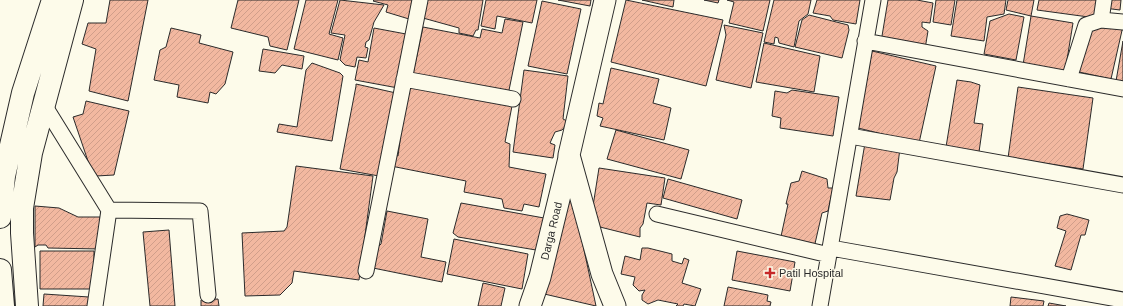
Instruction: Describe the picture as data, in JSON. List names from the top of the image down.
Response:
{
  "streets": {
    "street": ["Darga Road"]
  },
  "places": {
    "health": ["Patil Hospital"]
  }
}
